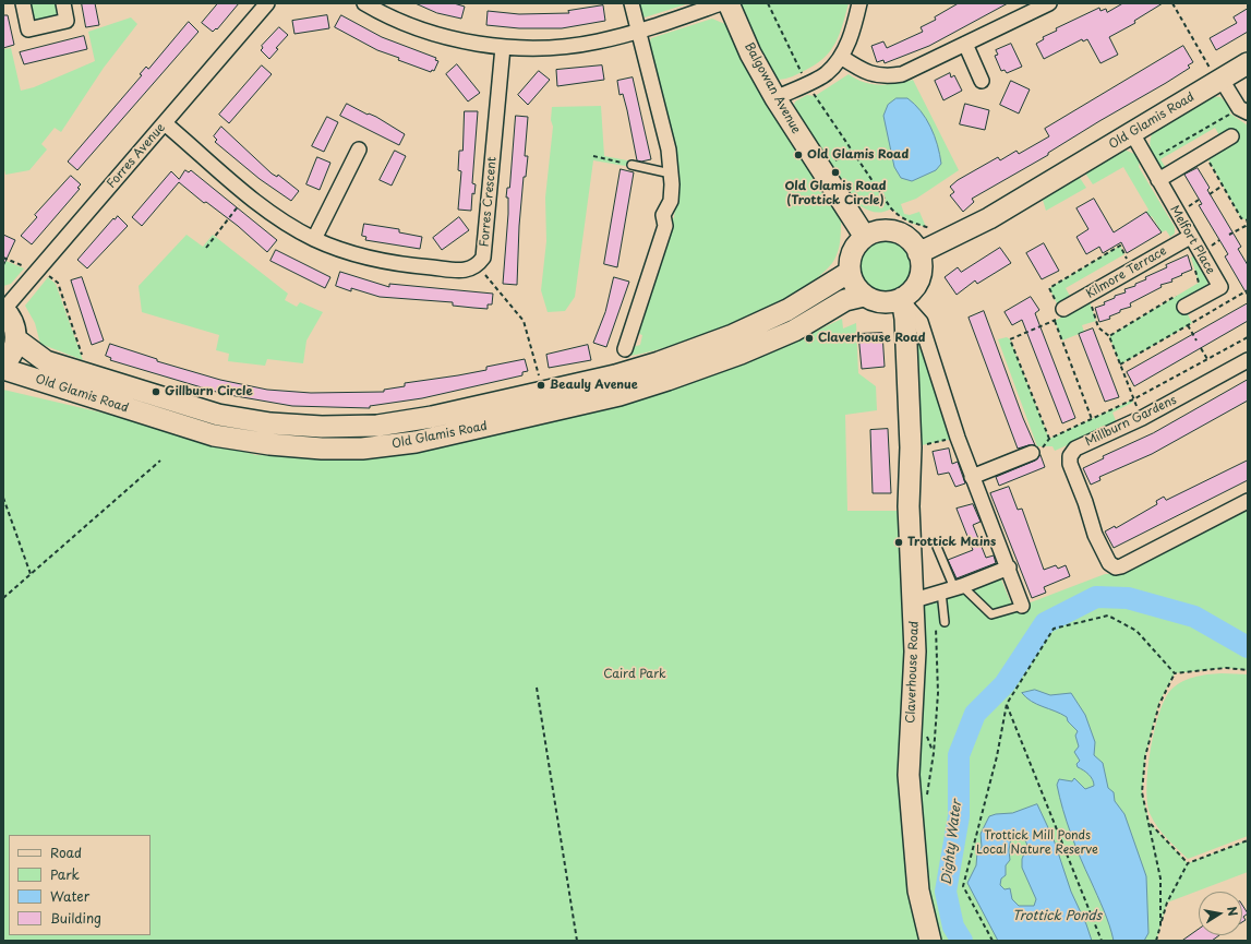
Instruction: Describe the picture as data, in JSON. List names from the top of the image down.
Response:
{
  "streets": {
    "street": [
      "Balgowan Avenue",
      "Old Glamis Road",
      "Forres Avenue",
      "Forres Crescent",
      "Melfort Place",
      "Kilmore Terrace",
      "Millburn Gardens",
      "Claverhouse Road"
    ]
  },
  "crossings": [
    ["Balgowan Avenue", "Old Glamis Road"],
    ["Balgowan Avenue", "Claverhouse Road"],
    ["Old Glamis Road", "Melfort Place"],
    ["Old Glamis Road", "Claverhouse Road"],
    ["Melfort Place", "Kilmore Terrace"]
  ],
  "water": ["Dighty Water", "Trottick Ponds"],
  "parks": ["Caird Park", "Trottick Mill Ponds Local Nature Reserve"],
  "places": [
    "Old Glamis Road",
    "Old Glamis Road (Trottick Circle)",
    "Claverhouse Road",
    "Beauly Avenue",
    "Gillburn Circle",
    "Trottick Mains"
  ],
  "legend": [
    "Road",
    "Park",
    "Water",
    "Building"
  ],
  "north": "right"
}
